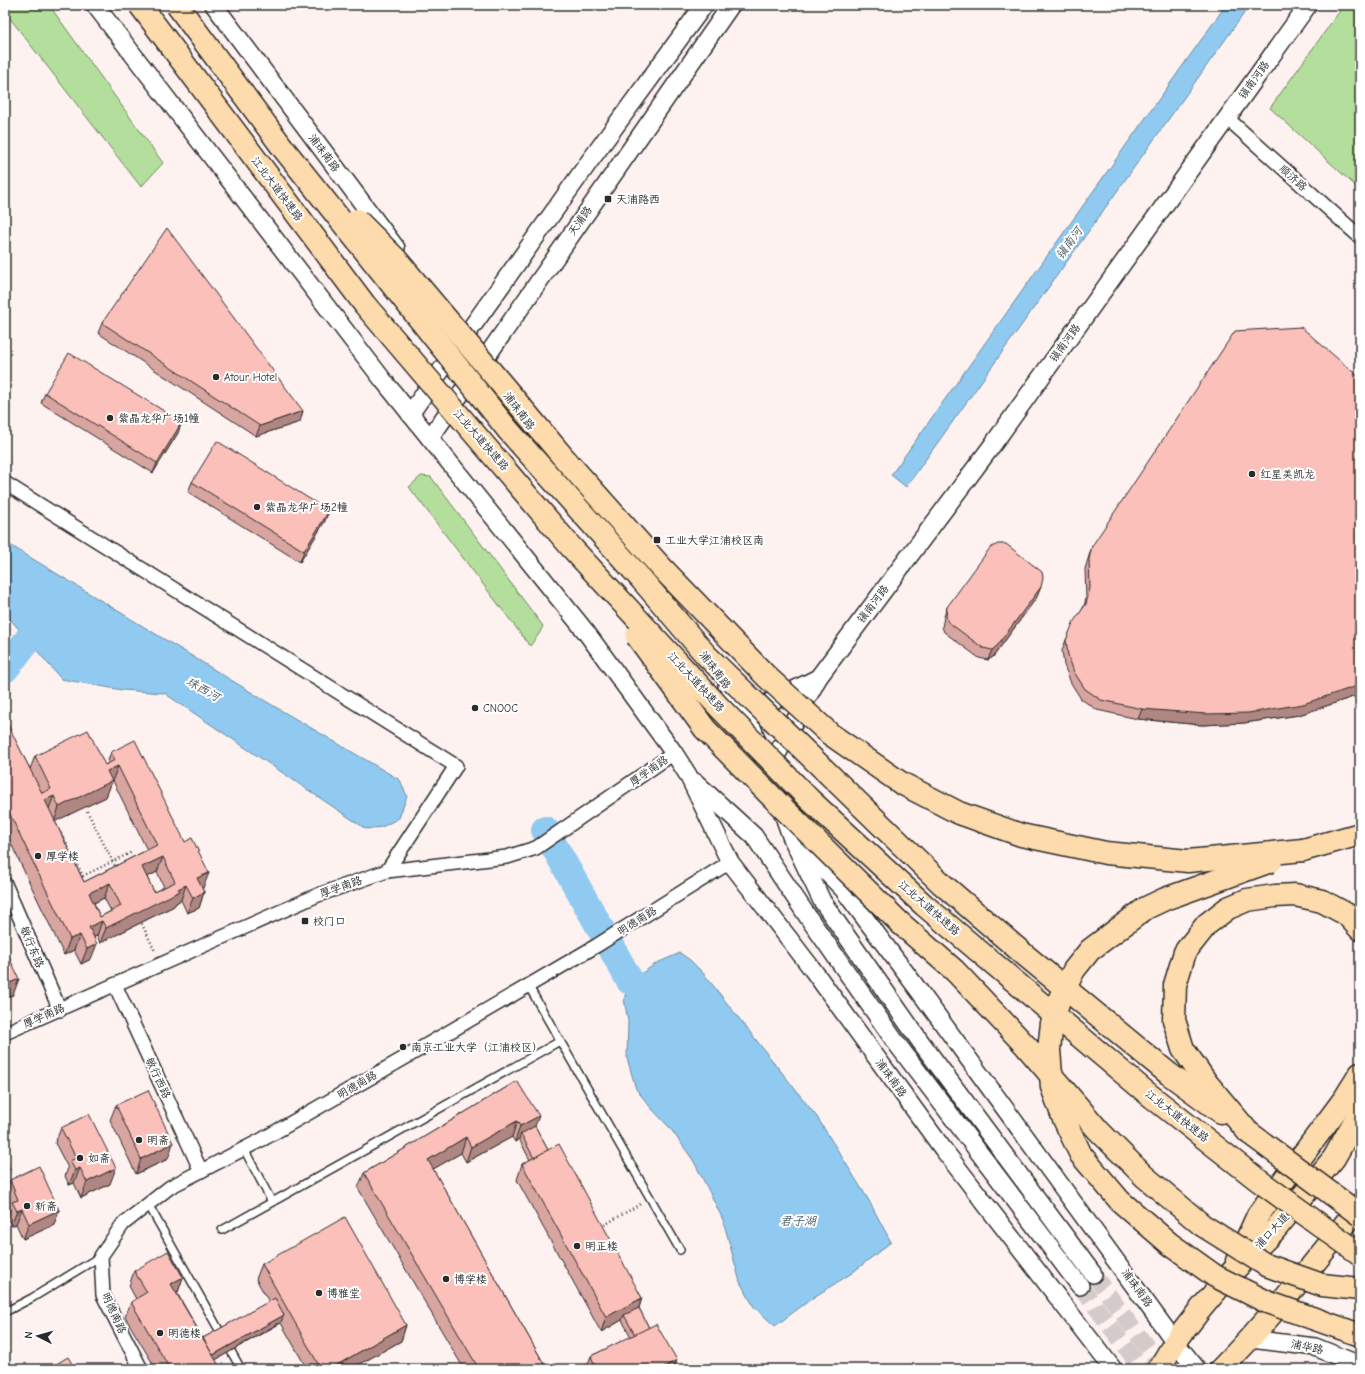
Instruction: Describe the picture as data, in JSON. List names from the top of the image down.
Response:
{
  "streets": {
    "highway": ["江北大道快速路", "浦口大道"],
    "street": [
      "镇南河路",
      "浦珠南路",
      "顺济路",
      "天浦路",
      "厚学南路",
      "明德南路",
      "敏行东路",
      "敏行西路",
      "浦华路"
    ]
  },
  "crossings": [
    ["镇南河路", "浦珠南路"],
    ["镇南河路", "顺济路"],
    ["浦珠南路", "天浦路"],
    ["浦珠南路", "厚学南路"],
    ["浦珠南路", "明德南路"],
    ["浦珠南路", "浦口大道"],
    ["厚学南路", "敏行东路"],
    ["厚学南路", "敏行西路"],
    ["明德南路", "敏行西路"]
  ],
  "water": ["镇南河", "珠西河", "君子湖"],
  "places": {
    "transit": ["天浦路西", "工业大学江浦校区南", "校门口"],
    "other": [
      "Atour Hotel",
      "紫晶龙华广场1幢",
      "红星美凯龙",
      "紫晶龙华广场2幢",
      "CNOOC",
      "厚学楼",
      "南京工业大学（江浦校区）",
      "明斋",
      "如斋",
      "新斋",
      "明正楼",
      "博学楼",
      "博雅堂",
      "明德楼"
    ]
  },
  "north": "left"
}
